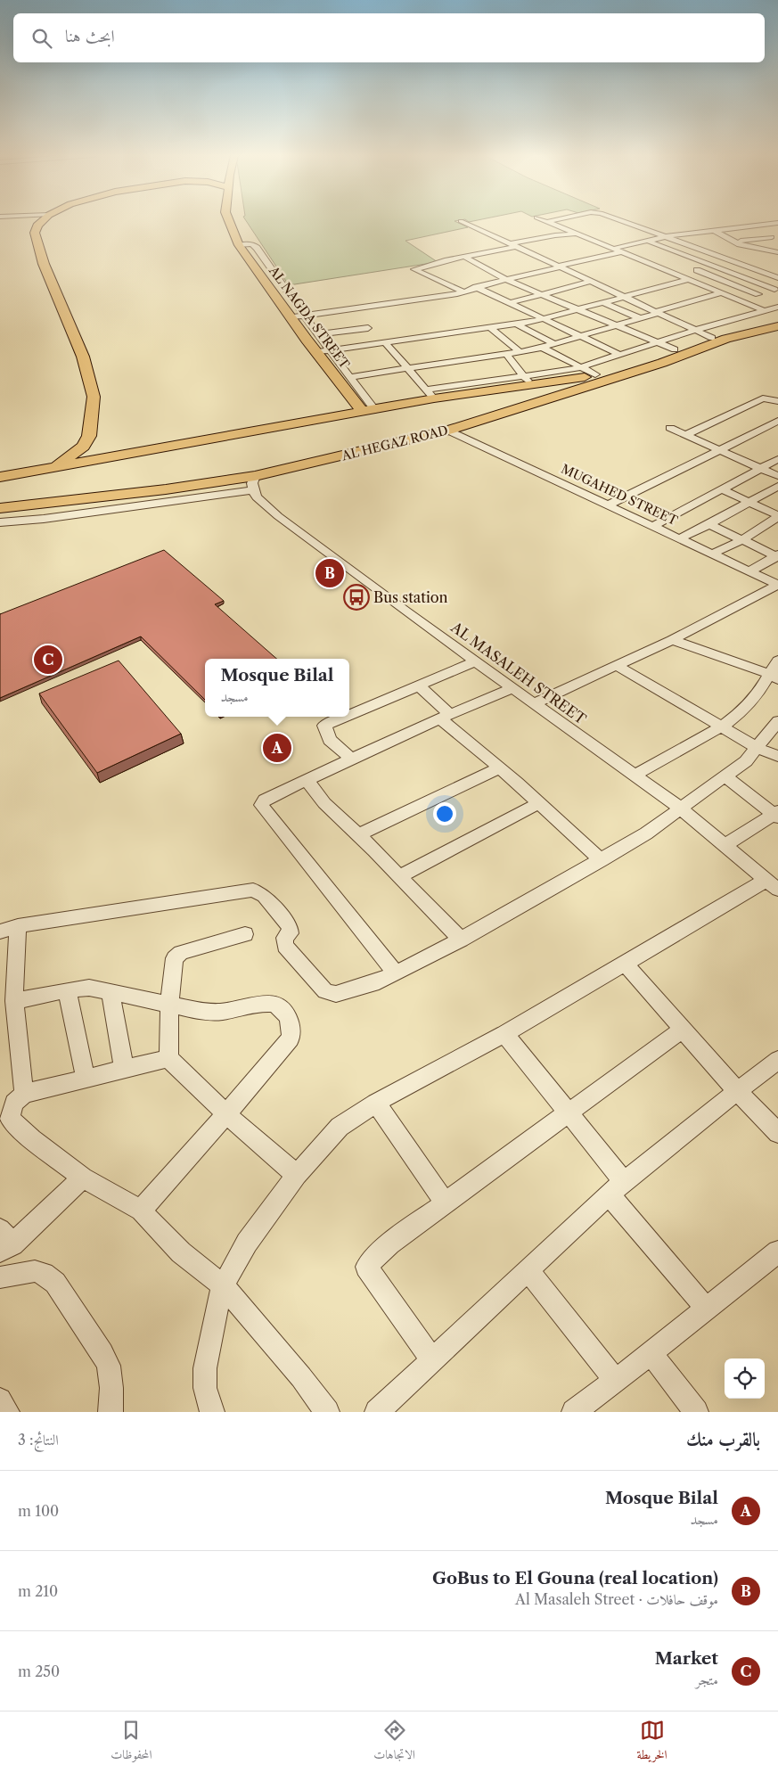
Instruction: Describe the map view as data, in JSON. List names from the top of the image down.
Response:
{
  "streets": {
    "main road": ["AL NAGDA STREET", "AL HEGAZ ROAD"],
    "street": ["MUGAHED STREET", "AL MASALEH STREET"]
  },
  "crossings": [
    ["AL HEGAZ ROAD", "MUGAHED STREET"]
  ],
  "places": {
    "bus stop": ["Bus station"]
  },
  "page": {
    "search": "ابحث هنا",
    "pins": ["B", "C", "A"],
    "popup": ["Mosque Bilal", "مسجد"],
    "heading": ["بالقرب منك", "النتائج: 3"],
    "list": [
      {
        "mark": "A",
        "name": "Mosque Bilal",
        "note": "مسجد",
        "value": "100 m"
      },
      {
        "mark": "B",
        "name": "GoBus to El Gouna (real location)",
        "note": "موقف حافلات · Al Masaleh Street",
        "value": "210 m"
      },
      {
        "mark": "C",
        "name": "Market",
        "note": "متجر",
        "value": "250 m"
      }
    ],
    "nav": ["الخريطة", "الاتجاهات", "المحفوظات"]
  }
}
